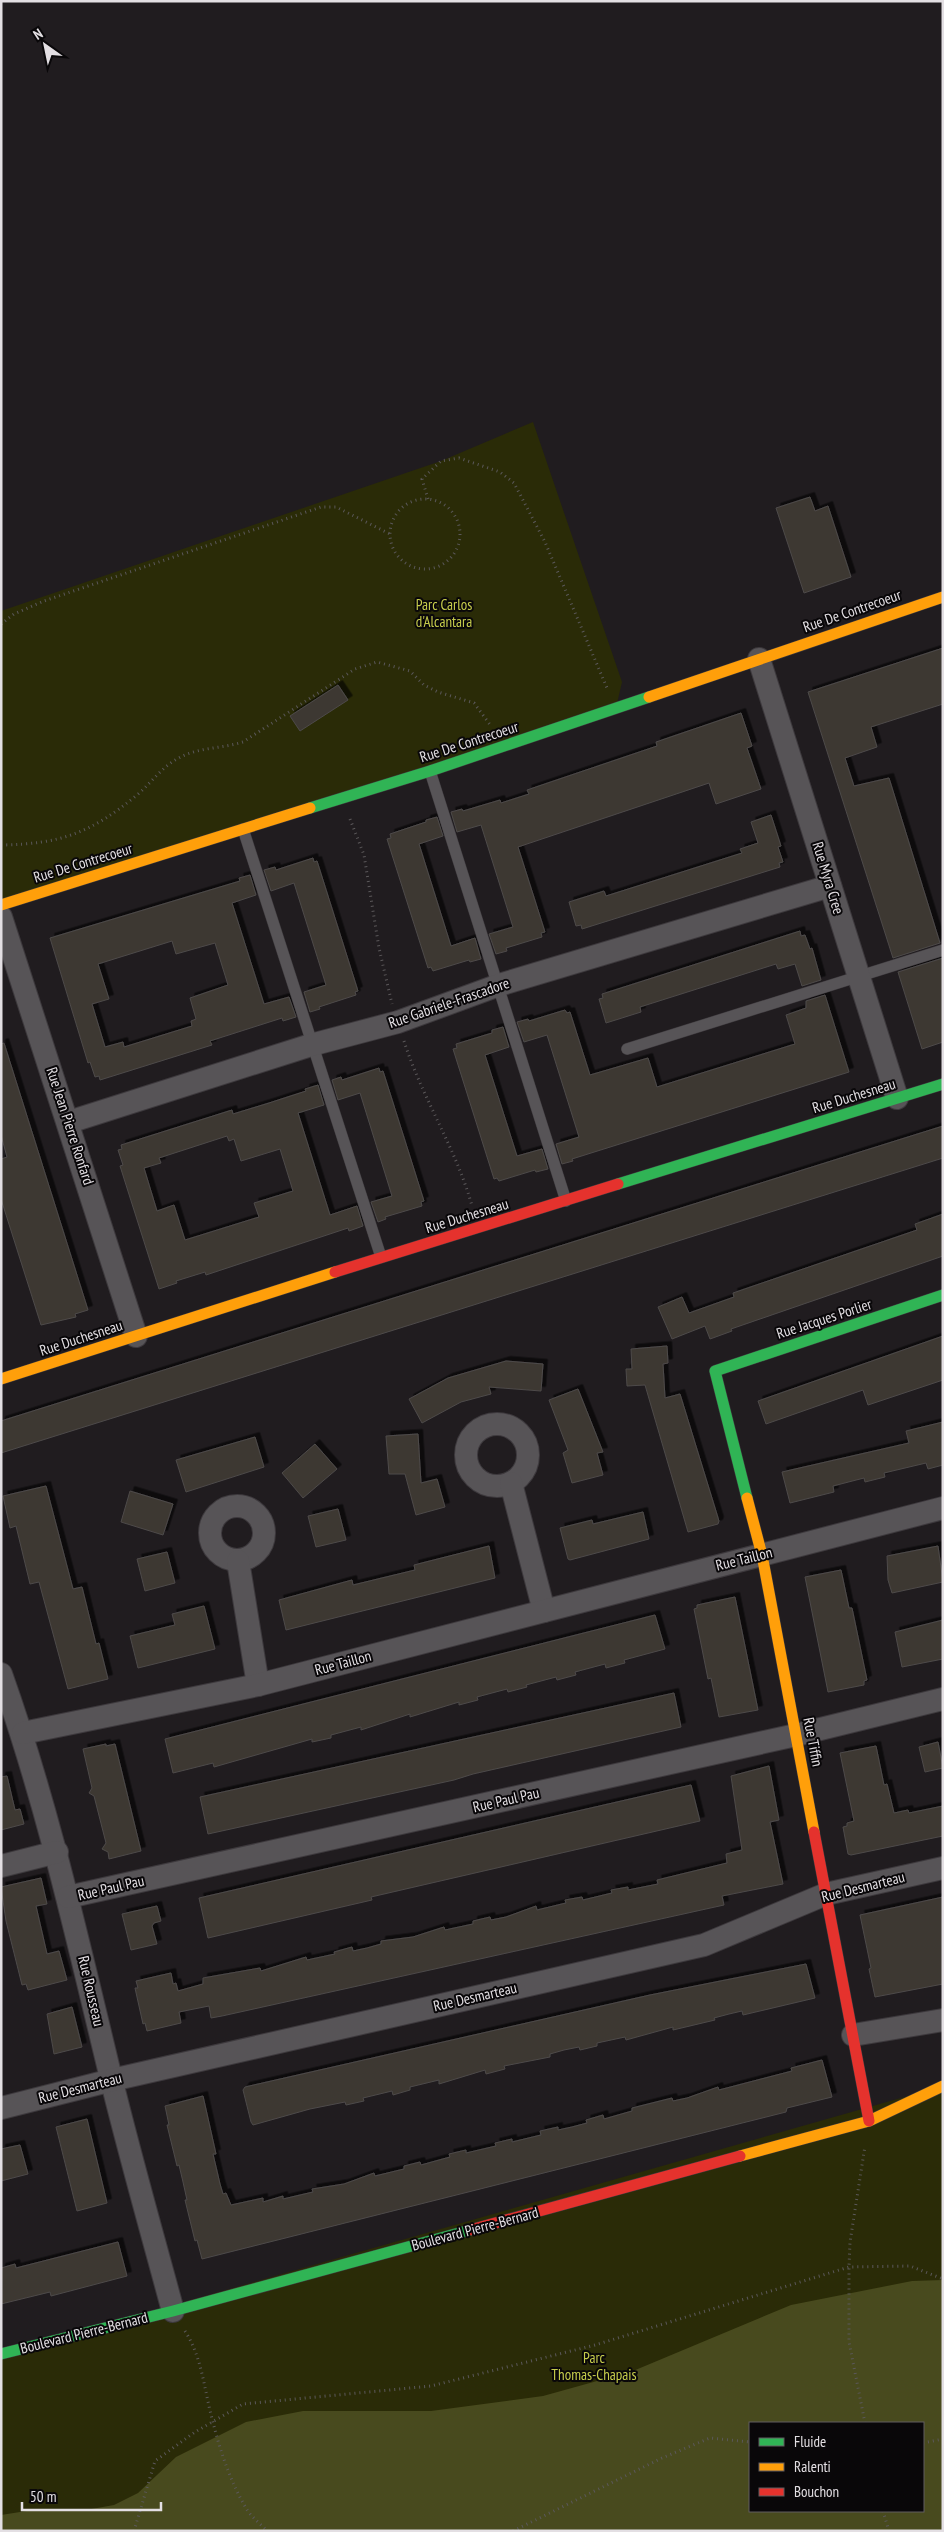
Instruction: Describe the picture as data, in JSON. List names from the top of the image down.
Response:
{
  "streets": {
    "street": [
      "Rue De Contrecoeur",
      "Rue Myra Cree",
      "Rue Gabriele-Frascadore",
      "Rue Duchesneau",
      "Rue Jean Pierre Ronfard",
      "Rue Jacques Porlier",
      "Rue Taillon",
      "Rue Tiffin",
      "Rue Paul Pau",
      "Rue Desmarteau",
      "Rue Rousseau",
      "Boulevard Pierre-Bernard"
    ]
  },
  "crossings": [
    ["Rue De Contrecoeur", "Rue Myra Cree"],
    ["Rue Myra Cree", "Rue Gabriele-Frascadore"],
    ["Rue Myra Cree", "Rue Duchesneau"],
    ["Rue Gabriele-Frascadore", "Rue Jean Pierre Ronfard"],
    ["Rue Duchesneau", "Rue Jean Pierre Ronfard"],
    ["Rue Jacques Porlier", "Rue Tiffin"],
    ["Rue Taillon", "Rue Tiffin"],
    ["Rue Taillon", "Rue Rousseau"],
    ["Rue Tiffin", "Rue Paul Pau"],
    ["Rue Tiffin", "Rue Desmarteau"],
    ["Rue Tiffin", "Boulevard Pierre-Bernard"],
    ["Rue Paul Pau", "Rue Rousseau"],
    ["Rue Desmarteau", "Rue Rousseau"],
    ["Rue Rousseau", "Boulevard Pierre-Bernard"]
  ],
  "parks": ["Parc Carlos d'Alcantara", "Parc Thomas-Chapais"],
  "legend": ["Fluide", "Ralenti", "Bouchon"],
  "scale_bar": "50 m",
  "north": "top left"
}
